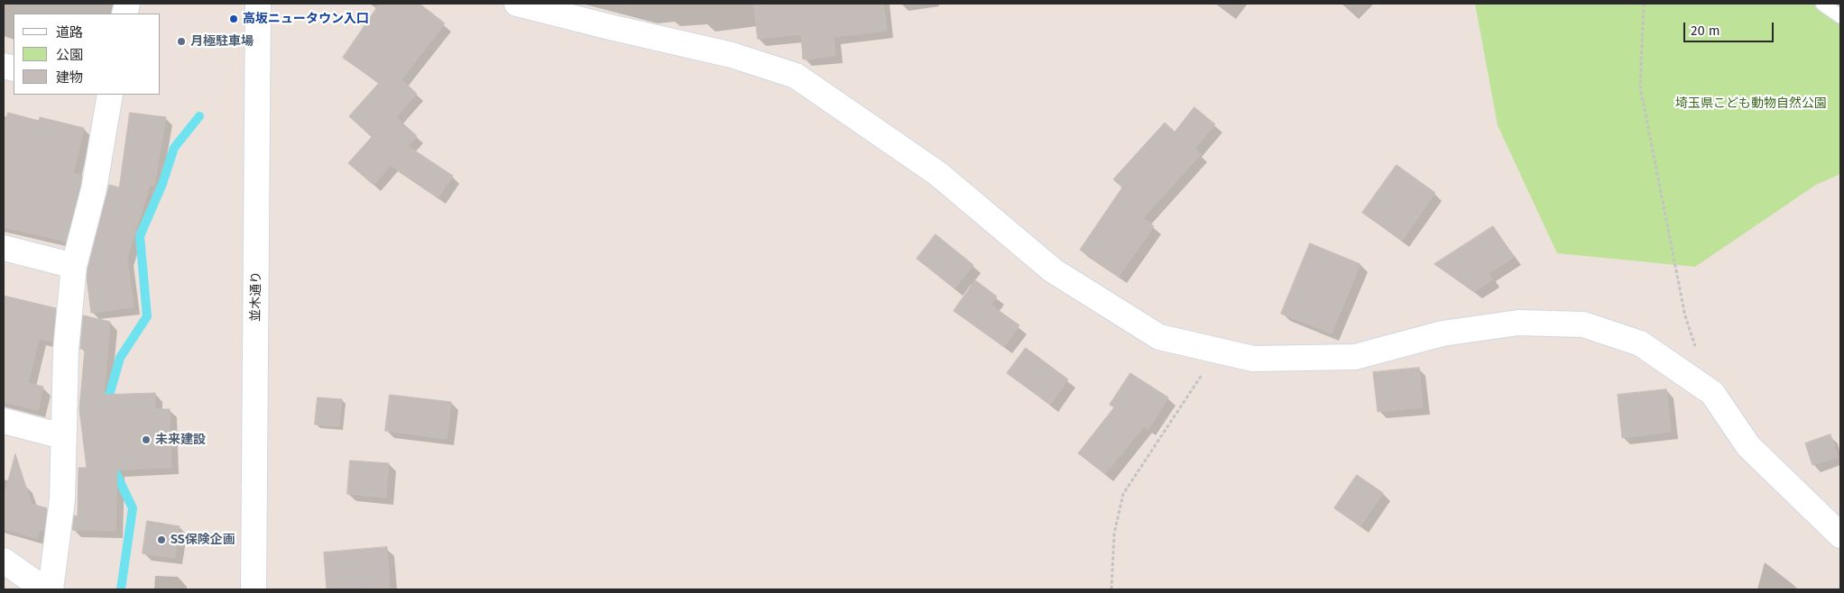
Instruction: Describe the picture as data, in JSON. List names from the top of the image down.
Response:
{
  "streets": {
    "street": ["並木通り"]
  },
  "parks": ["埼玉県こども動物自然公園"],
  "places": [
    "高坂ニュータウン入口",
    "月極駐車場",
    "未来建設",
    "SS保険企画"
  ],
  "legend": ["道路", "公園", "建物"],
  "scale_bar": "20 m"
}
